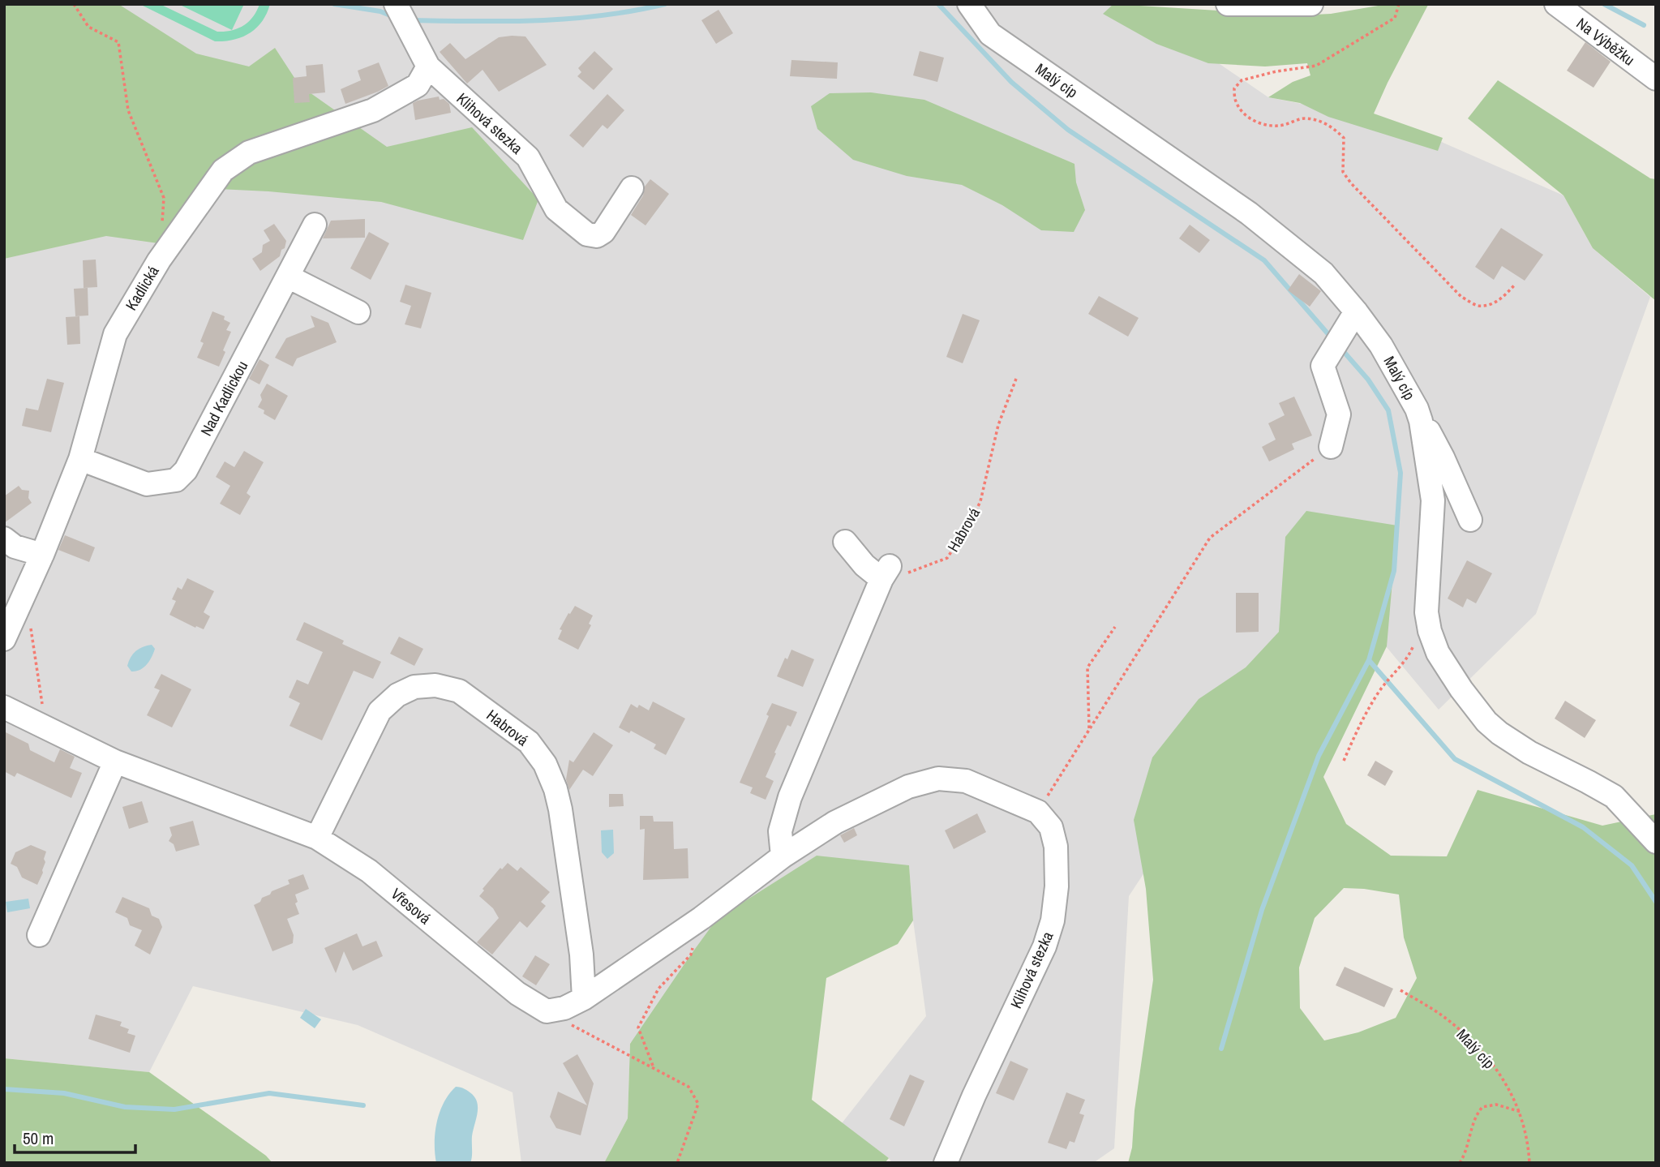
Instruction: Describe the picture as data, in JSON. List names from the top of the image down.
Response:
{
  "streets": {
    "street": [
      "Na Výběžku",
      "Malý cíp",
      "Klihová stezka",
      "Kadlická",
      "Nad Kadlickou",
      "Habrová",
      "Vřesová"
    ]
  },
  "crossings": [
    ["Klihová stezka", "Kadlická"],
    ["Kadlická", "Nad Kadlickou"],
    ["Habrová", "Vřesová"]
  ],
  "scale_bar": "50 m"
}
